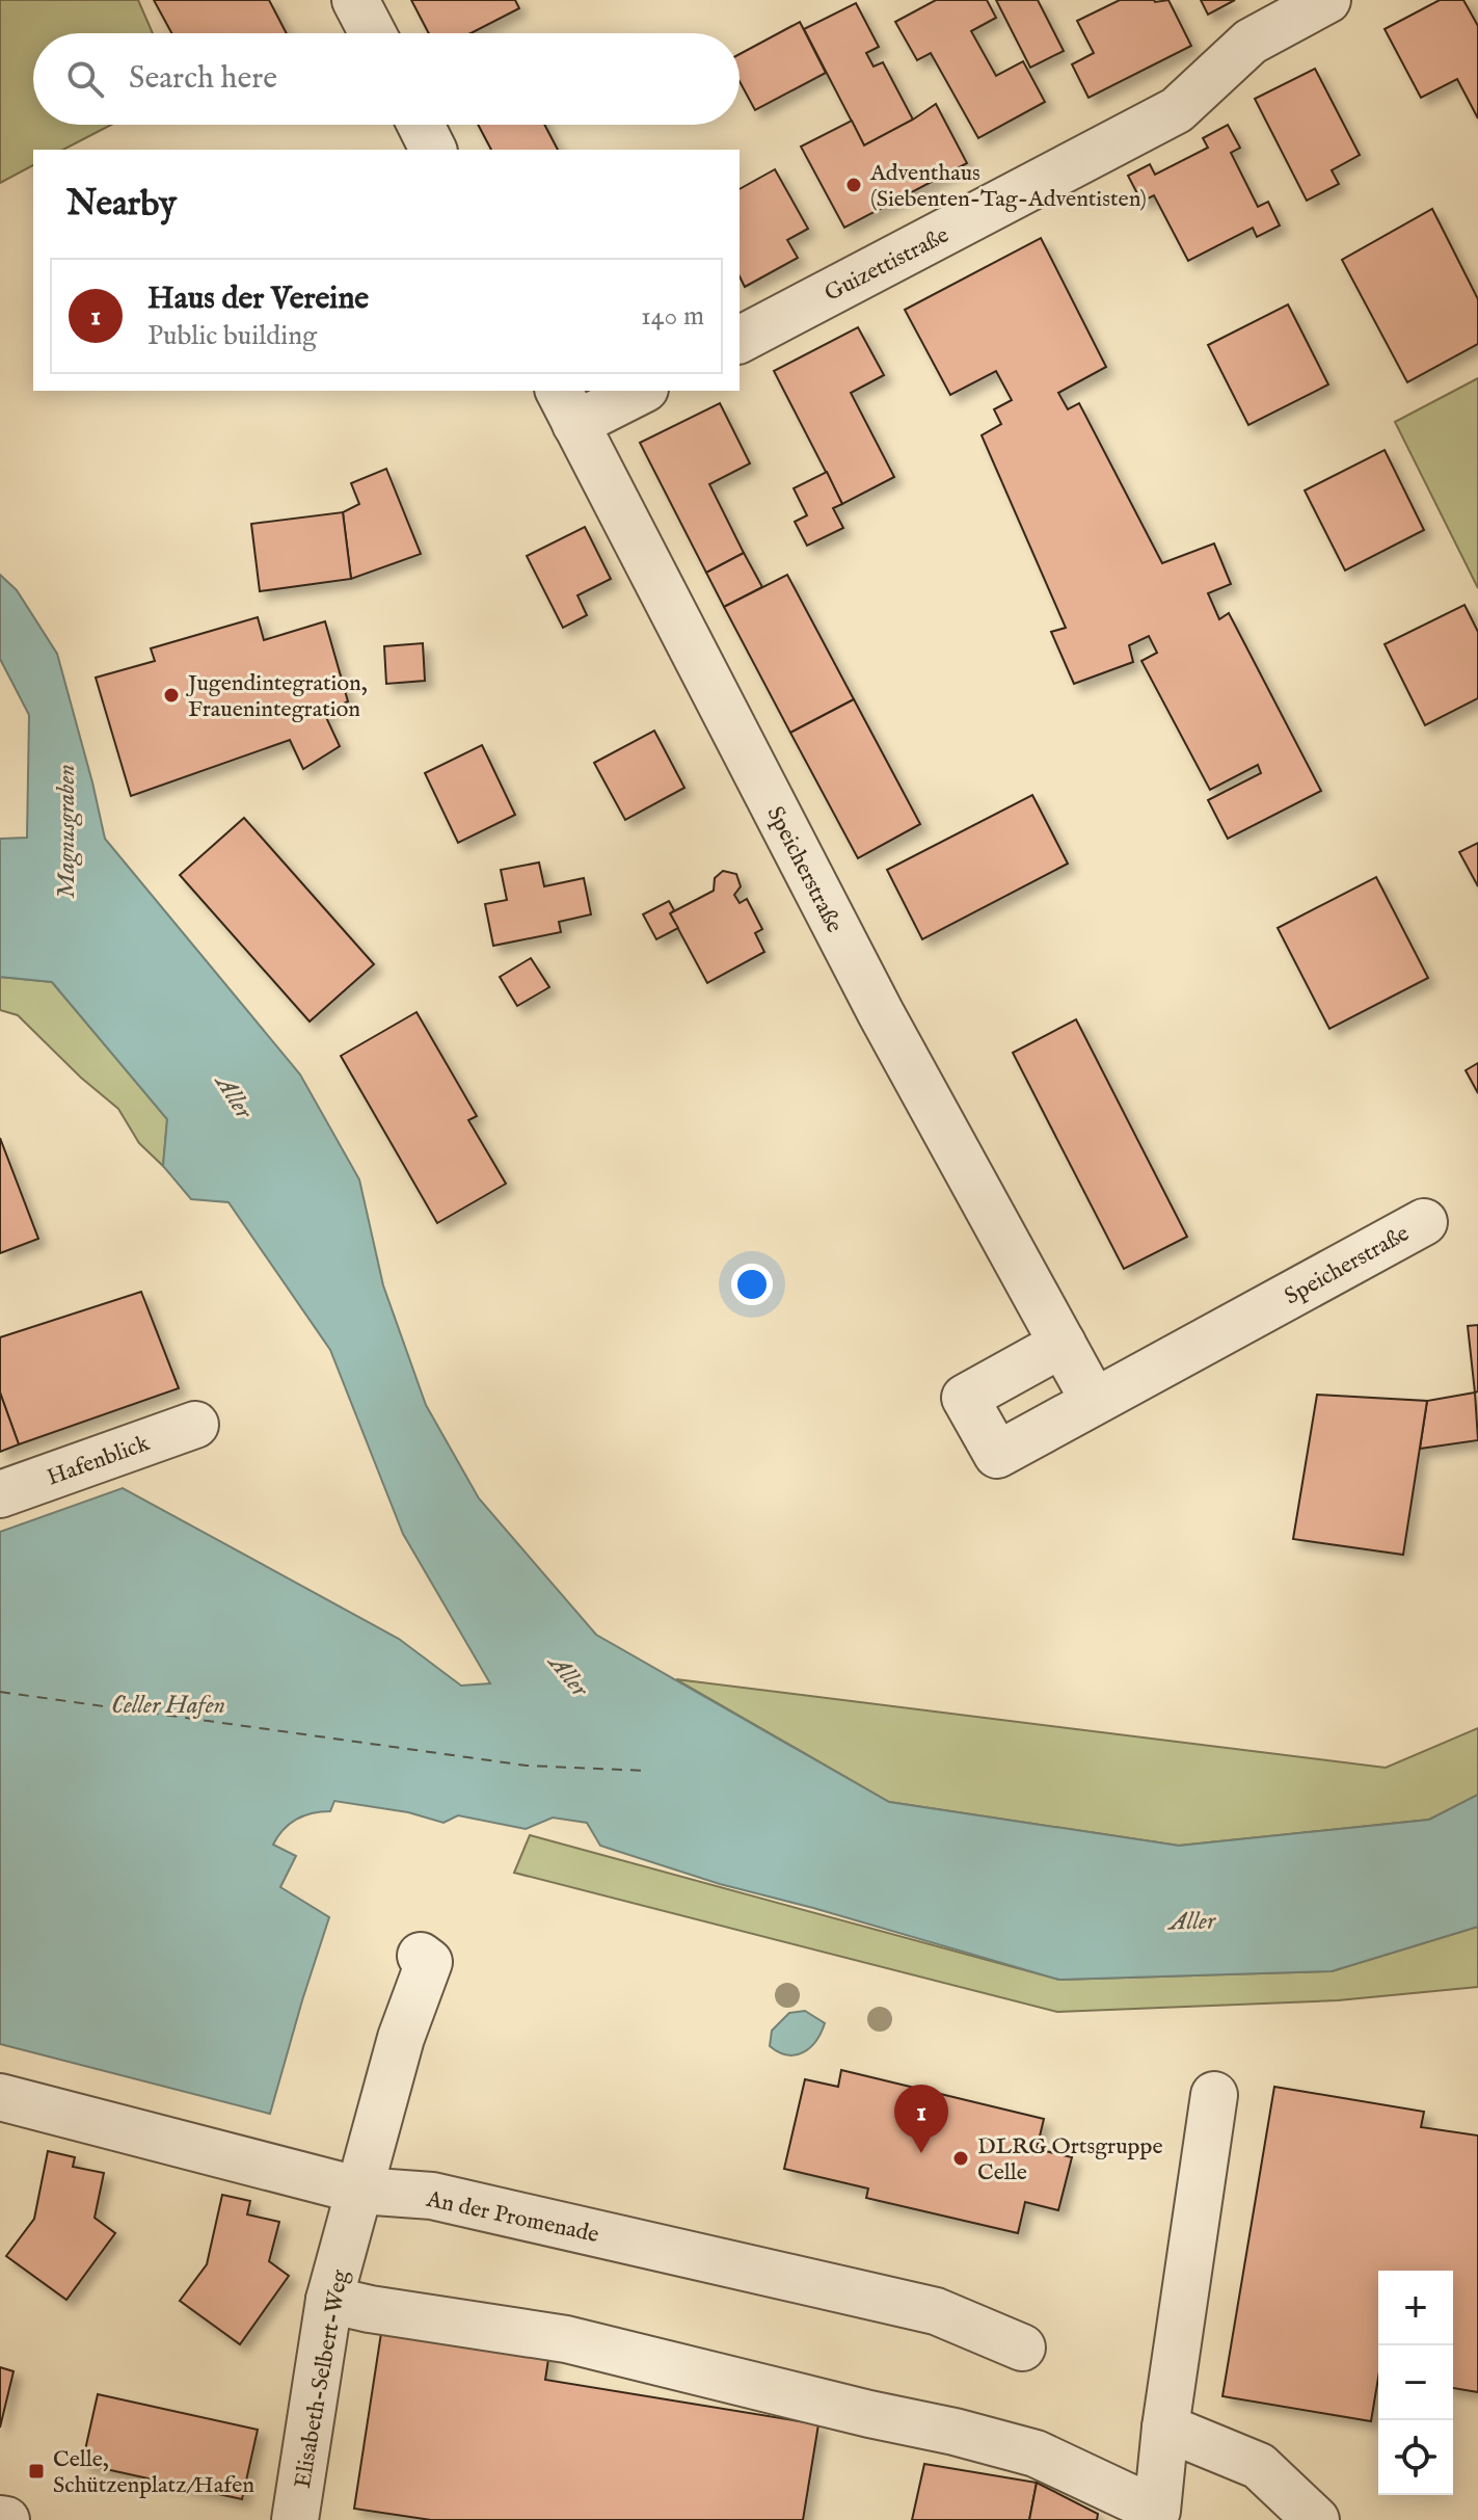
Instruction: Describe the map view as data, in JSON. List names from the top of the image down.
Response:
{
  "streets": {
    "street": [
      "Guizettistraße",
      "Speicherstraße",
      "Hafenblick",
      "An der Promenade",
      "Elisabeth-Selbert-Weg"
    ]
  },
  "crossings": [
    ["An der Promenade", "Elisabeth-Selbert-Weg"]
  ],
  "water": ["Magnusgraben", "Aller", "Celler Hafen"],
  "places": {
    "other": ["Adventhaus (Siebenten-Tag-Adventisten)", "Jugendintegration, Frauenintegration", "DLRG Ortsgruppe Celle"],
    "transit": ["Celle, Schützenplatz/Hafen"]
  },
  "page": {
    "search": "Search here",
    "heading": "Nearby",
    "list": [
      {
        "mark": "1",
        "name": "Haus der Vereine",
        "note": "Public building",
        "value": "140 m"
      }
    ],
    "pins": "1",
    "map_buttons": ["+", "−"]
  }
}
